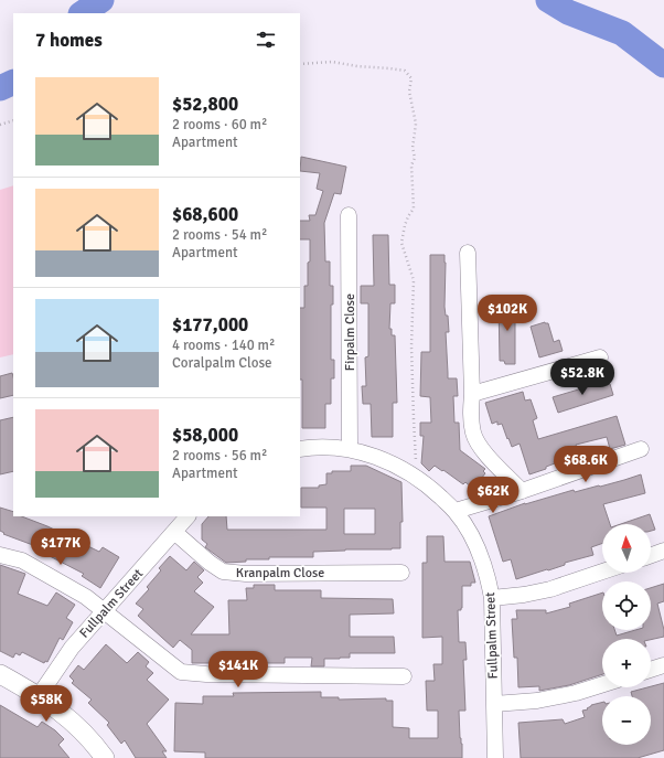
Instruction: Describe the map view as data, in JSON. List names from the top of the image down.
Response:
{
  "streets": {
    "street": ["Firpalm Close", "Kranpalm Close", "Fullpalm Street"]
  },
  "crossings": [
    ["Firpalm Close", "Fullpalm Street"],
    ["Kranpalm Close", "Fullpalm Street"]
  ],
  "north": "top",
  "page": {
    "heading": "7 homes",
    "list": [
      {
        "name": "$52,800",
        "note": "2 rooms · 60 m² · Apartment"
      },
      {
        "name": "$68,600",
        "note": "2 rooms · 54 m² · Apartment"
      },
      {
        "name": "$177,000",
        "note": "4 rooms · 140 m² · Coralpalm Close"
      },
      {
        "name": "$58,000",
        "note": "2 rooms · 56 m² · Apartment"
      }
    ],
    "price": [
      "$102K",
      "$52.8K",
      "$68.6K",
      "$62K",
      "$177K",
      "$141K",
      "$58K"
    ],
    "map_buttons": ["+", "−"]
  }
}
